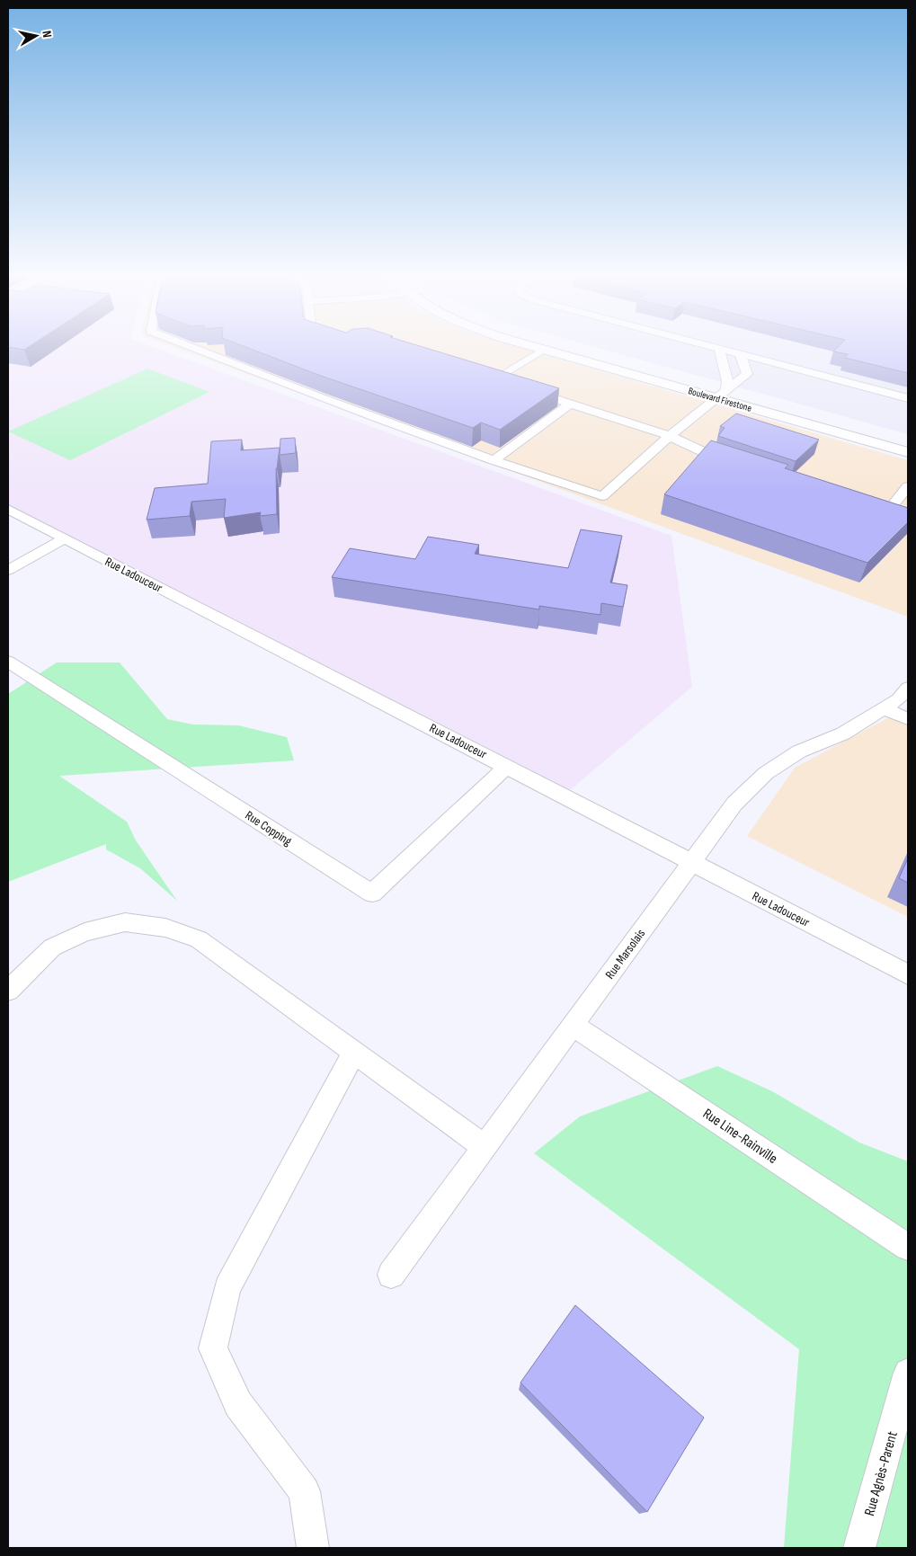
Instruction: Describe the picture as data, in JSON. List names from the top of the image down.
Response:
{
  "streets": {
    "main road": ["Boulevard Firestone"],
    "street": [
      "Rue Ladouceur",
      "Rue Copping",
      "Rue Marsolais",
      "Rue Line-Rainville",
      "Rue Agnès-Parent"
    ]
  },
  "crossings": [
    ["Rue Ladouceur", "Rue Copping"],
    ["Rue Ladouceur", "Rue Marsolais"],
    ["Rue Marsolais", "Rue Line-Rainville"]
  ],
  "north": "right"
}
